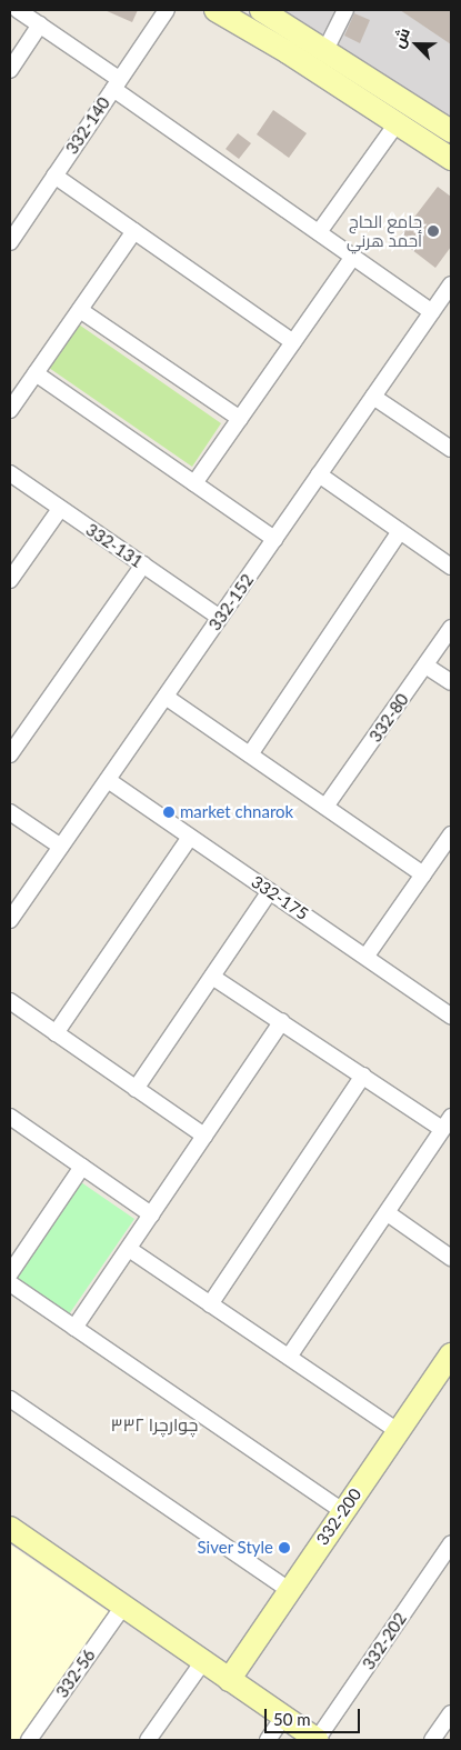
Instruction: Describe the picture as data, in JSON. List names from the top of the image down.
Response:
{
  "streets": {
    "street": [
      "332-140",
      "332-131",
      "332-152",
      "332-80",
      "332-175",
      "332-200",
      "332-202",
      "332-56"
    ]
  },
  "crossings": [
    ["332-131", "332-152"],
    ["332-152", "332-175"]
  ],
  "districts": ["چوارچرا ٣٣٢"],
  "places": ["جامع الحاج أحمد هرني", "market chnarok", "Siver Style"],
  "scale_bar": "50 m",
  "north": "top left"
}
